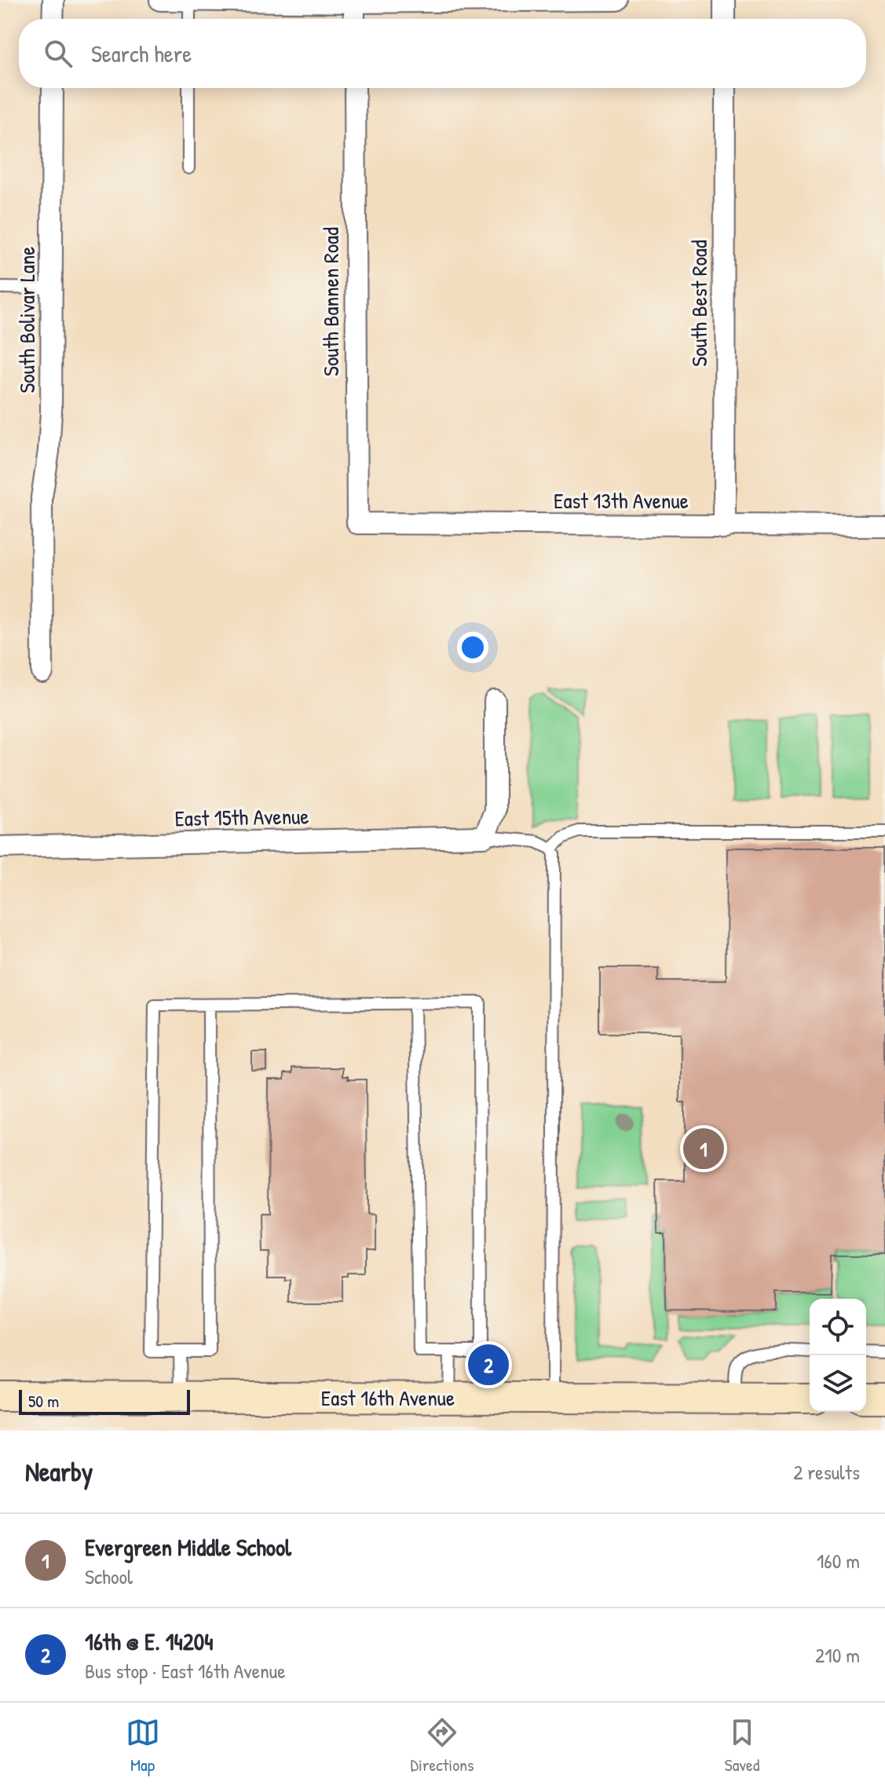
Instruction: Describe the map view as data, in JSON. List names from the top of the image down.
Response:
{
  "streets": {
    "street": [
      "South Bannen Road",
      "South Best Road",
      "South Bolivar Lane",
      "East 13th Avenue",
      "East 15th Avenue",
      "East 16th Avenue"
    ]
  },
  "crossings": [
    ["South Bannen Road", "East 13th Avenue"],
    ["South Best Road", "East 13th Avenue"]
  ],
  "scale_bar": "50 m",
  "page": {
    "search": "Search here",
    "pins": ["1", "2"],
    "scale": "50 m",
    "heading": ["Nearby", "2 results"],
    "list": [
      {
        "mark": "1",
        "name": "Evergreen Middle School",
        "note": "School",
        "value": "160 m"
      },
      {
        "mark": "2",
        "name": "16th @ E. 14204",
        "note": "Bus stop · East 16th Avenue",
        "value": "210 m"
      }
    ],
    "nav": ["Map", "Directions", "Saved"]
  }
}
